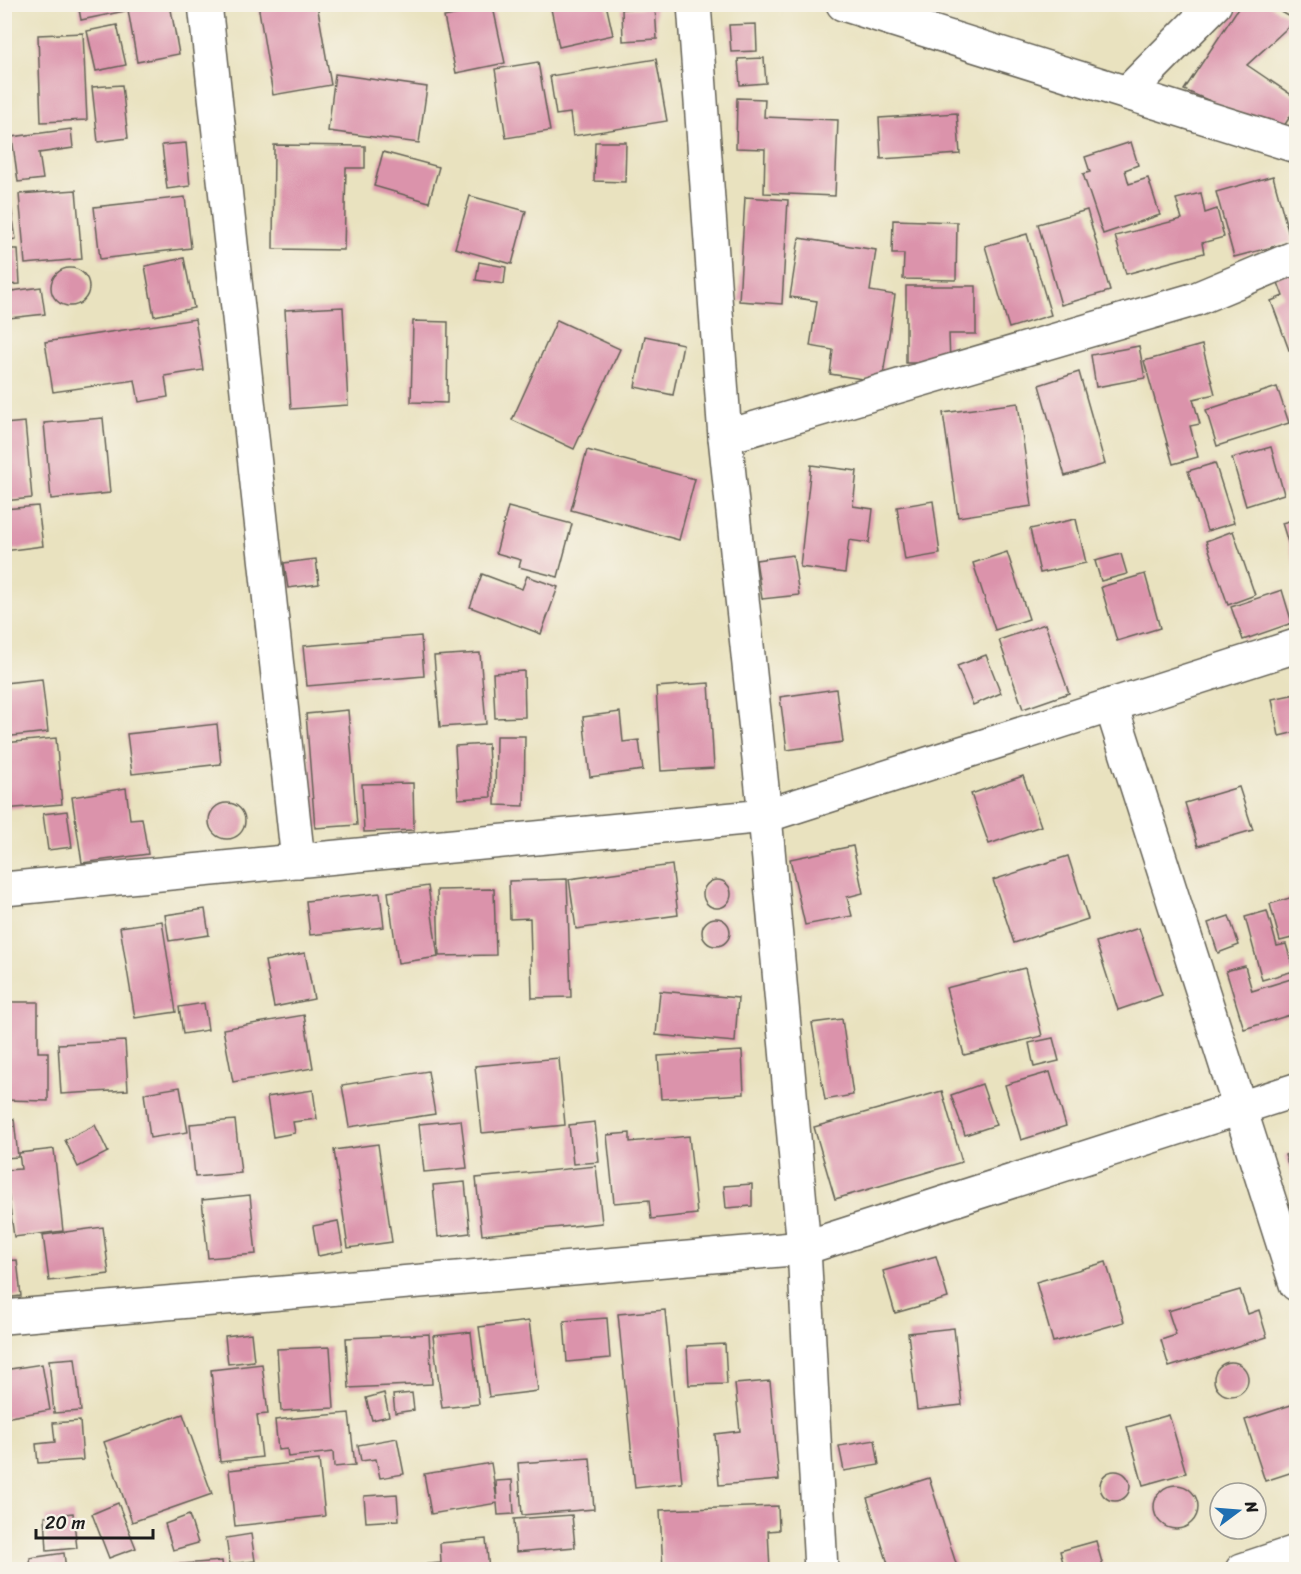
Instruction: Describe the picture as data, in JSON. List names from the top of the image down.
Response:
{
  "scale_bar": "20 m",
  "north": "right"
}
